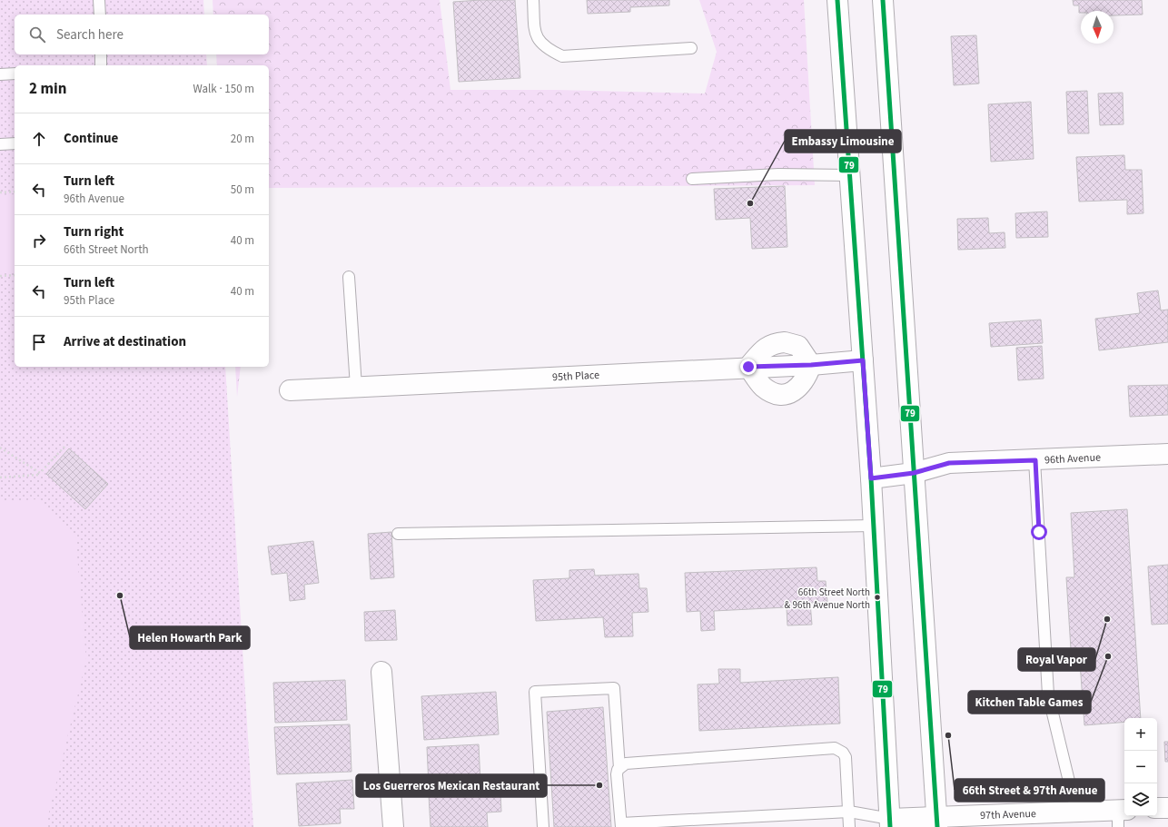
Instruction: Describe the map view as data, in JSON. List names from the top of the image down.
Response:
{
  "streets": {
    "main road": ["95th Place", "96th Avenue", "97th Avenue"]
  },
  "places": [
    "Embassy Limousine",
    "Helen Howarth Park",
    "66th Street North & 96th Avenue North",
    "Royal Vapor",
    "Kitchen Table Games",
    "66th Street & 97th Avenue",
    "Los Guerreros Mexican Restaurant"
  ],
  "lines": ["transit line 79"],
  "north": "bottom",
  "page": {
    "search": "Search here",
    "heading": ["2 min", "Walk · 150 m"],
    "list": [
      ["Continue", "20 m"],
      ["Turn left", "96th Avenue", "50 m"],
      ["Turn right", "66th Street North", "40 m"],
      ["Turn left", "95th Place", "40 m"],
      "Arrive at destination"
    ],
    "map_buttons": ["+", "−"]
  }
}
